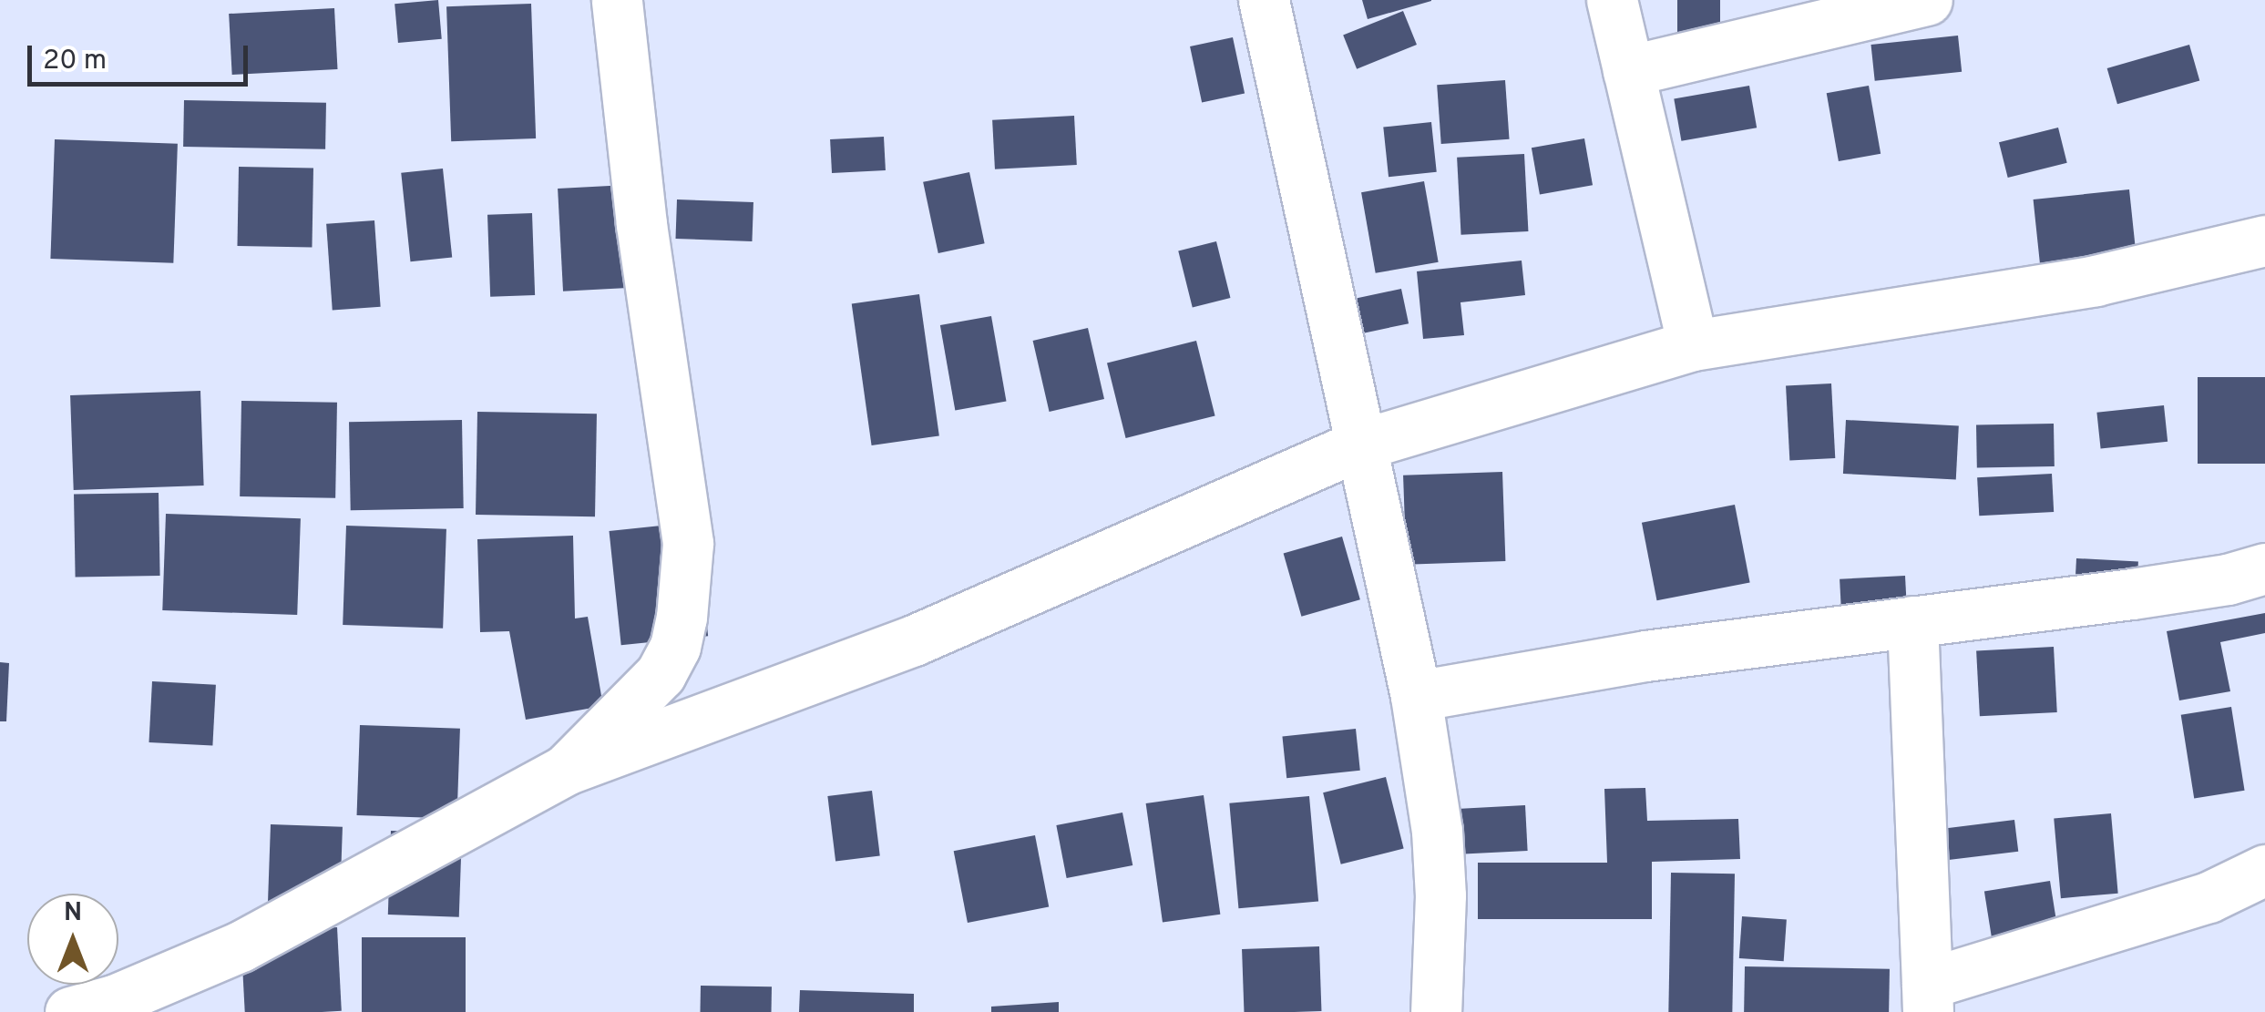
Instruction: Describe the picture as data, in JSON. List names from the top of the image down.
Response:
{
  "scale_bar": "20 m",
  "north": "top"
}
